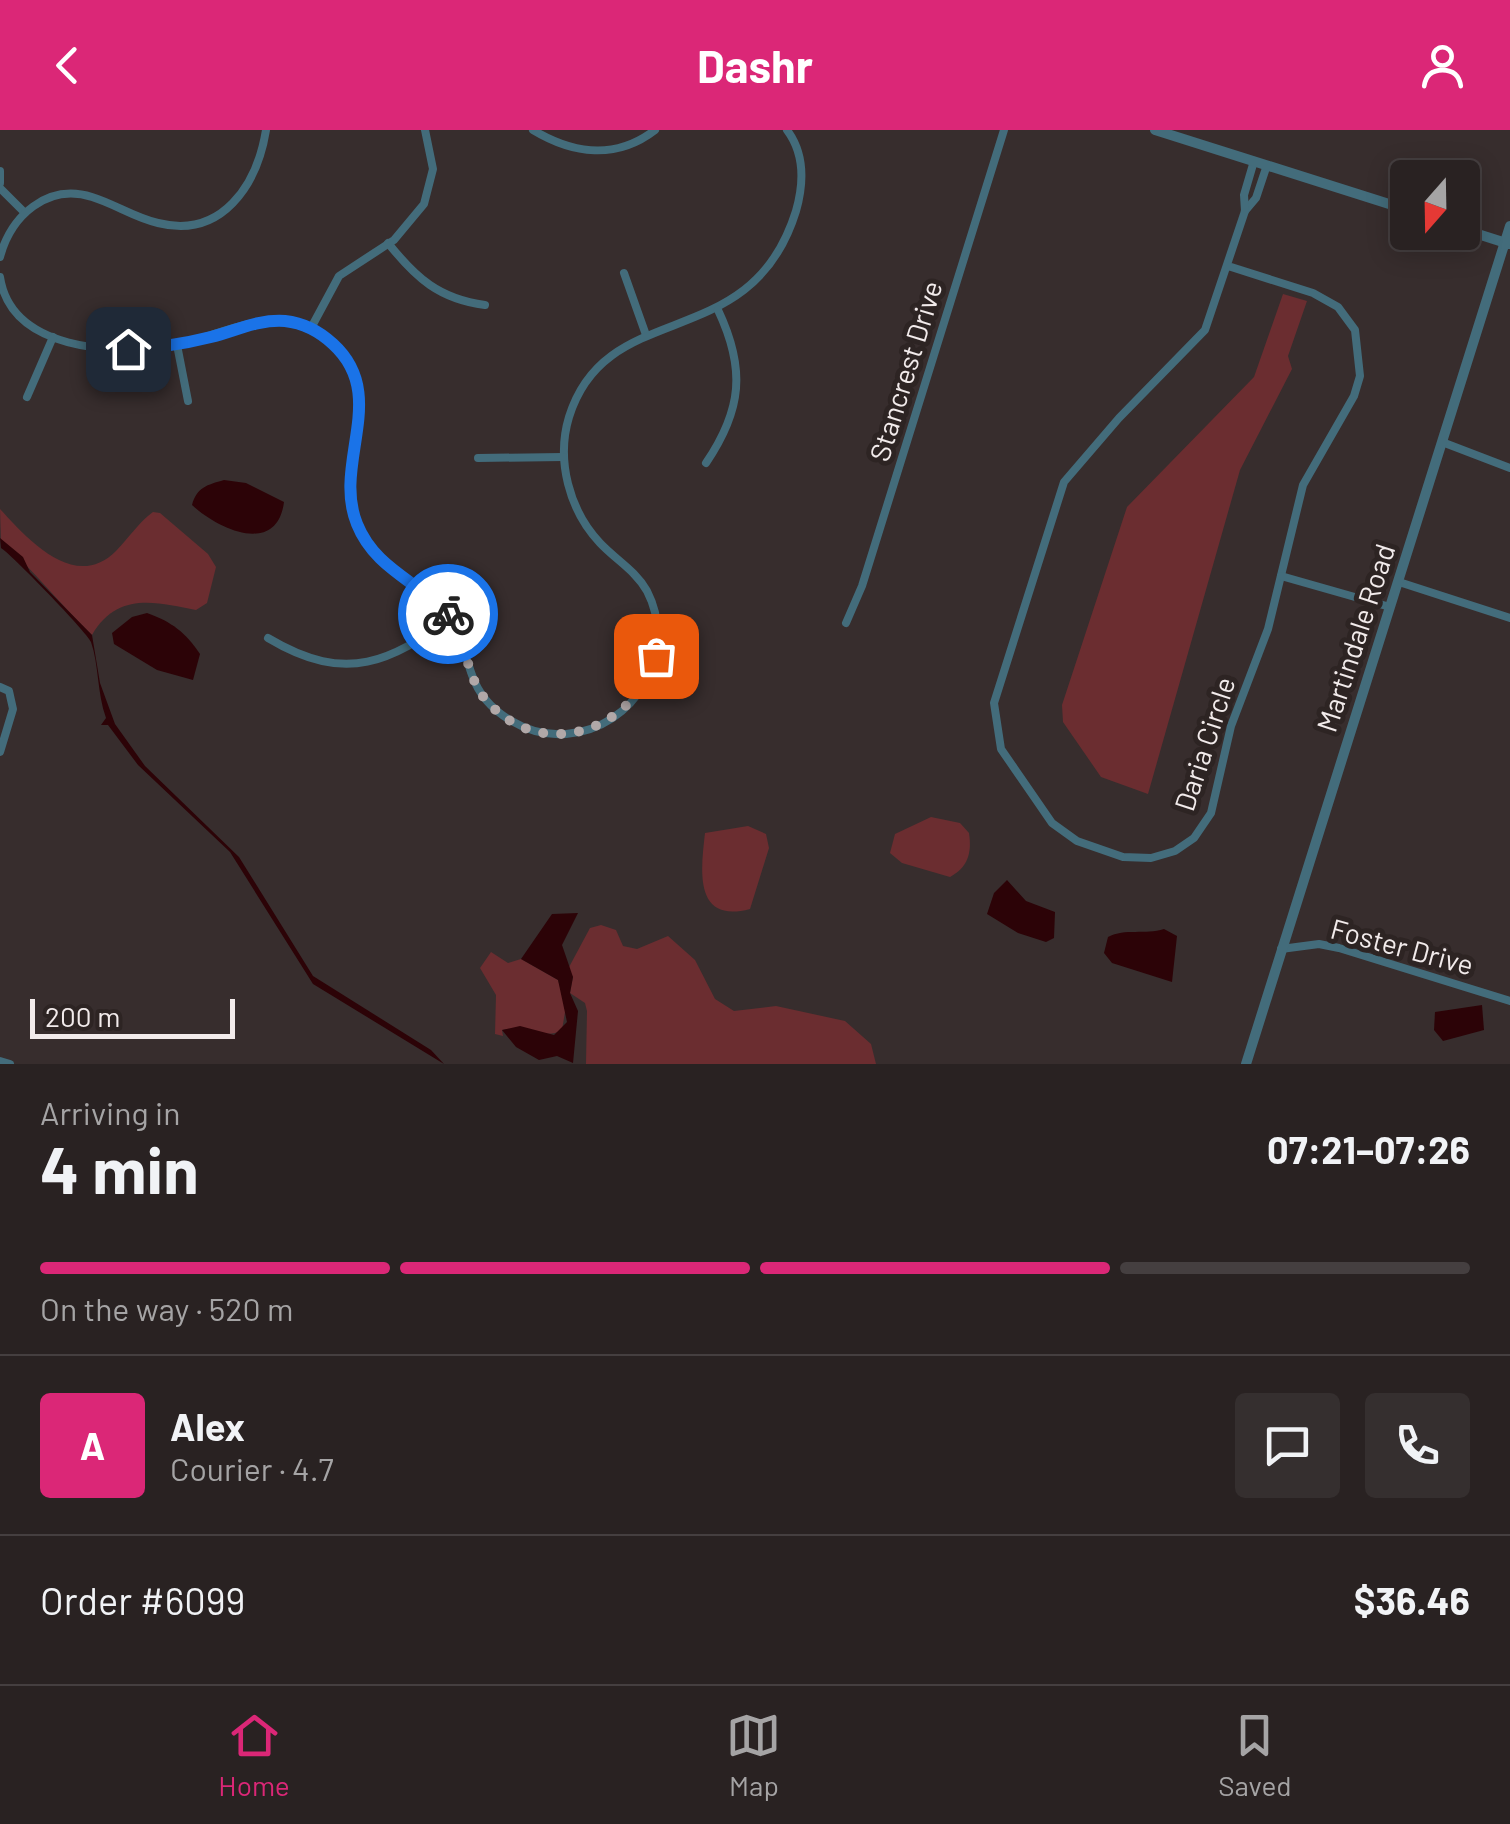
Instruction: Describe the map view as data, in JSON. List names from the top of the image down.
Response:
{
  "streets": {
    "street": [
      "Stancrest Drive",
      "Martindale Road",
      "Daria Circle",
      "Foster Drive"
    ]
  },
  "crossings": [
    ["Martindale Road", "Foster Drive"]
  ],
  "scale_bar": "200 m",
  "north": "bottom",
  "page": {
    "header": "Dashr",
    "scale": "200 m",
    "heading": ["4 min", "Arriving in", "07:21–07:26"],
    "panel": [
      "Alex",
      "Courier · 4.7",
      "Order #6099",
      "$36.46"
    ],
    "bar": "On the way · 520 m",
    "round": "A",
    "tabs": ["Home", "Map", "Saved"]
  }
}
